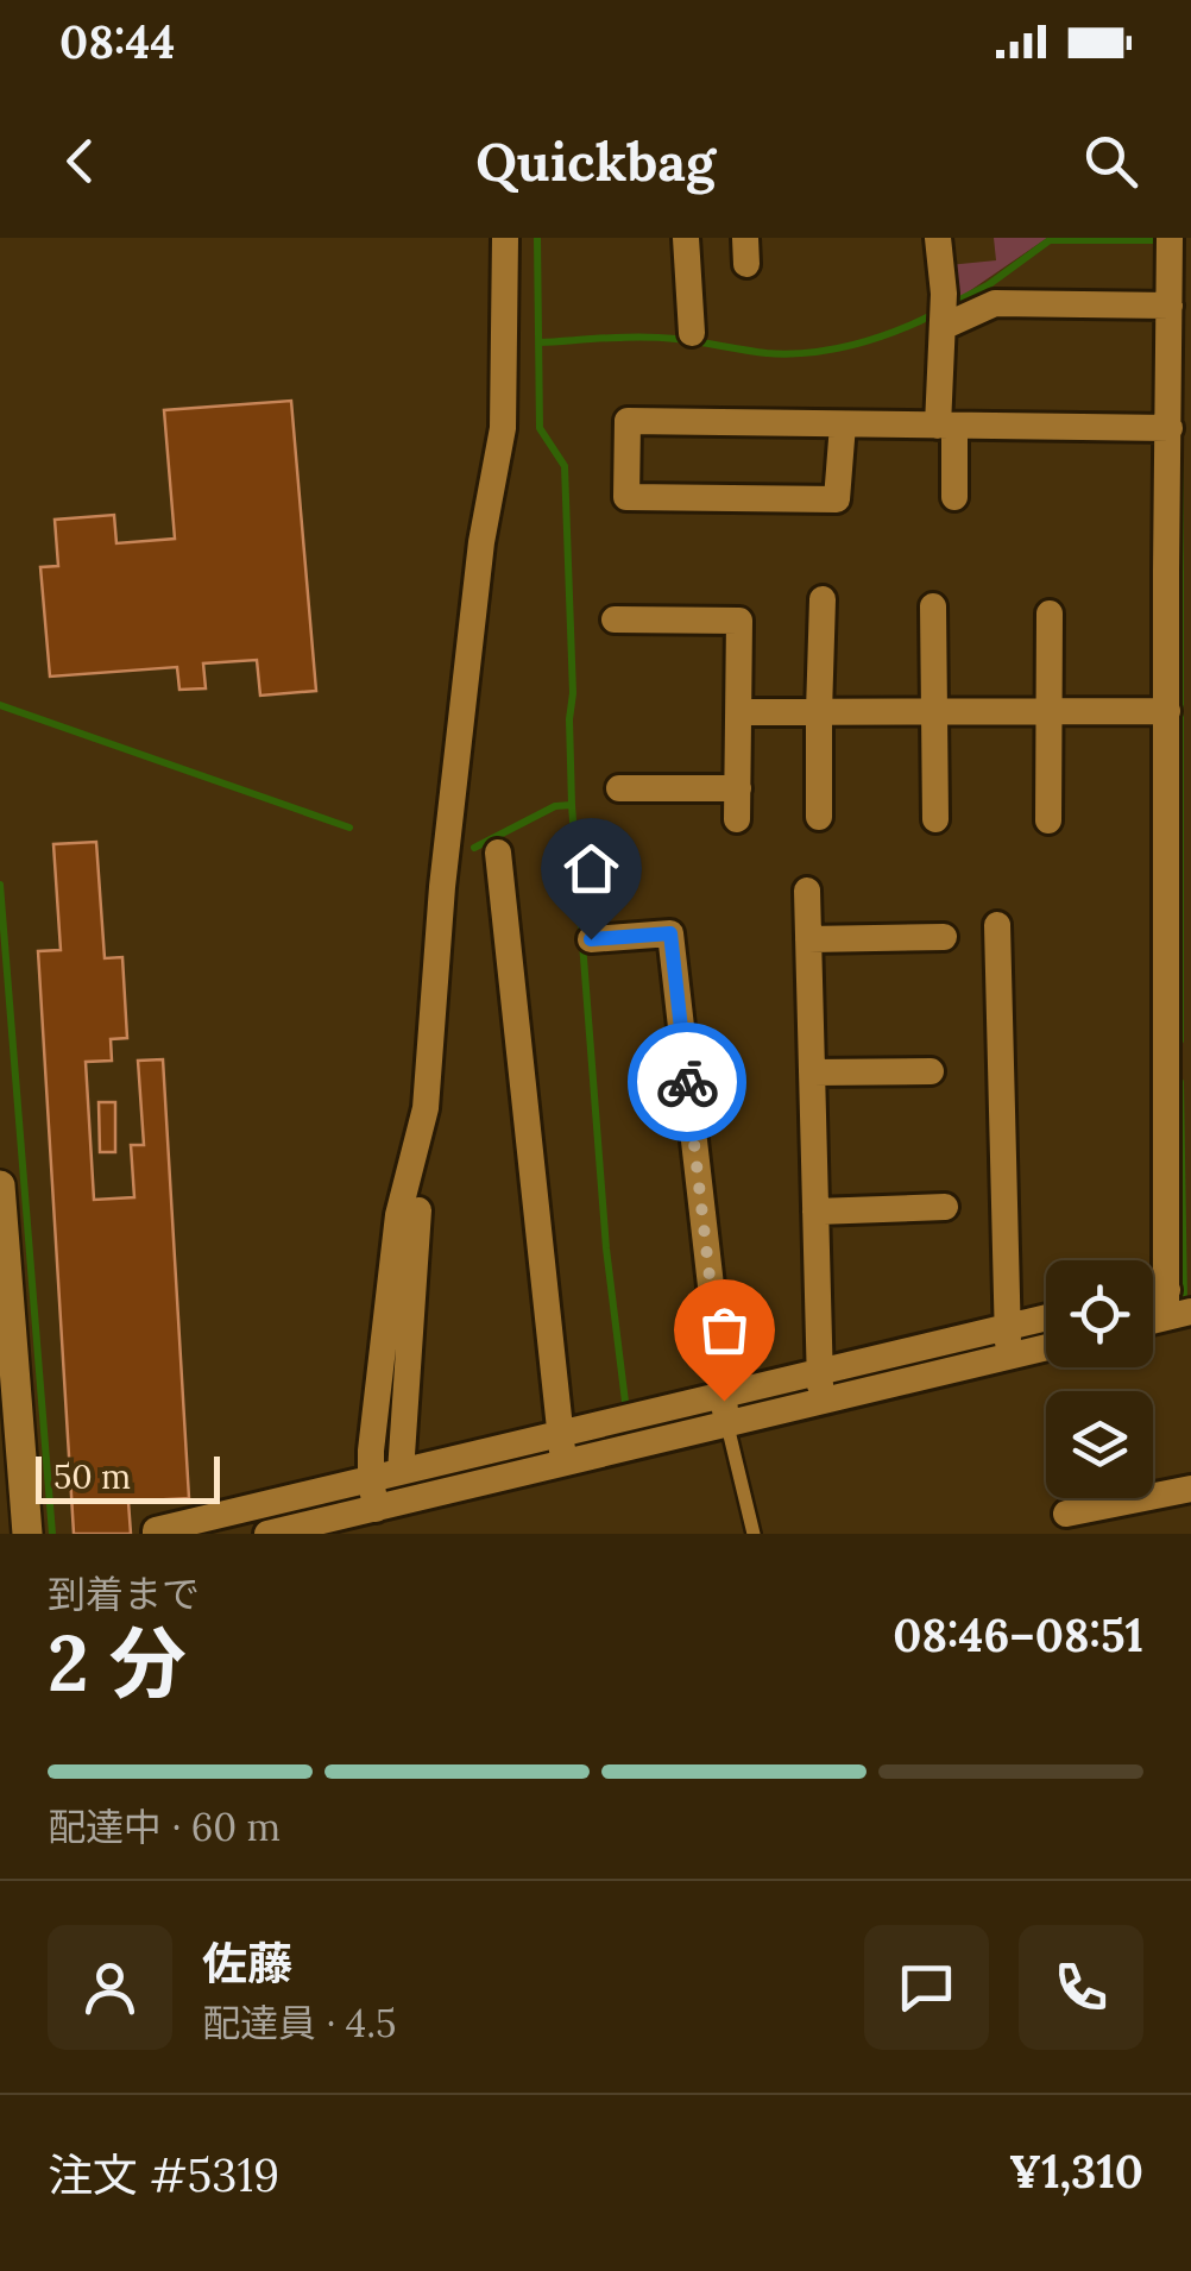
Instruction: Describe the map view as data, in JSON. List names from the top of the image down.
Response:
{
  "scale_bar": "50 m",
  "page": {
    "status": "08:44",
    "header": "Quickbag",
    "scale": "50 m",
    "heading": ["2 分", "到着まで", "08:46–08:51"],
    "panel": [
      "佐藤",
      "配達員 · 4.5",
      "注文 #5319",
      "¥1,310"
    ],
    "bar": "配達中 · 60 m"
  }
}
